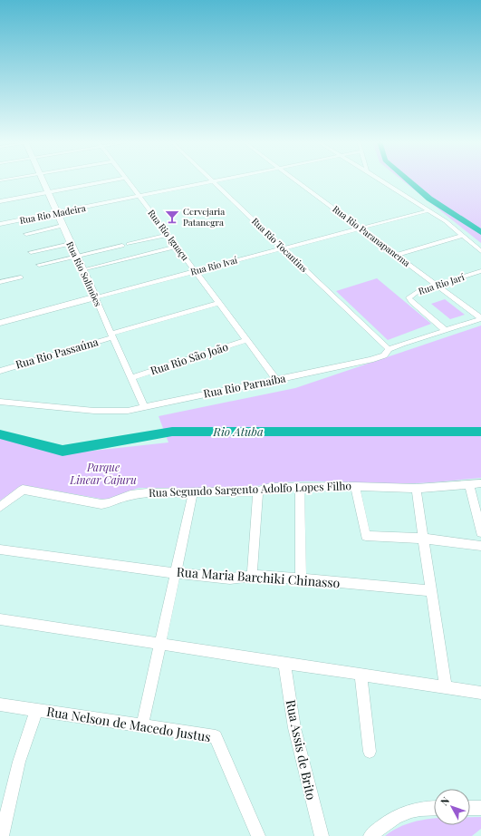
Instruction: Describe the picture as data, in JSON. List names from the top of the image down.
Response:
{
  "streets": {
    "street": [
      "Rua Rio Madeira",
      "Rua Rio Iguaçu",
      "Rua Rio Paranapanema",
      "Rua Rio Tocantins",
      "Rua Rio Ivaí",
      "Rua Rio Solimões",
      "Rua Rio Jarí",
      "Rua Rio Passaúna",
      "Rua Rio São João",
      "Rua Rio Parnaíba",
      "Rua Segundo Sargento Adolfo Lopes Filho",
      "Rua Maria Barchiki Chinasso",
      "Rua Nelson de Macedo Justus",
      "Rua Assis de Brito"
    ]
  },
  "crossings": [
    ["Rua Rio Madeira", "Rua Rio Iguaçu"],
    ["Rua Rio Madeira", "Rua Rio Tocantins"],
    ["Rua Rio Madeira", "Rua Rio Solimões"],
    ["Rua Rio Iguaçu", "Rua Rio Ivaí"],
    ["Rua Rio Iguaçu", "Rua Rio Passaúna"],
    ["Rua Rio Iguaçu", "Rua Rio São João"],
    ["Rua Rio Iguaçu", "Rua Rio Parnaíba"],
    ["Rua Rio Paranapanema", "Rua Rio Ivaí"],
    ["Rua Rio Paranapanema", "Rua Rio Jarí"],
    ["Rua Rio Paranapanema", "Rua Rio Parnaíba"],
    ["Rua Rio Tocantins", "Rua Rio Ivaí"],
    ["Rua Rio Tocantins", "Rua Rio Parnaíba"],
    ["Rua Rio Ivaí", "Rua Rio Solimões"],
    ["Rua Rio Solimões", "Rua Rio Passaúna"],
    ["Rua Rio Solimões", "Rua Rio São João"],
    ["Rua Rio Solimões", "Rua Rio Parnaíba"],
    ["Rua Rio Jarí", "Rua Rio Parnaíba"]
  ],
  "water": ["Rio Atuba"],
  "parks": ["Parque Linear Cajuru"],
  "places": {
    "bar": ["Cervejaria Patanegra"]
  },
  "north": "top left"
}
